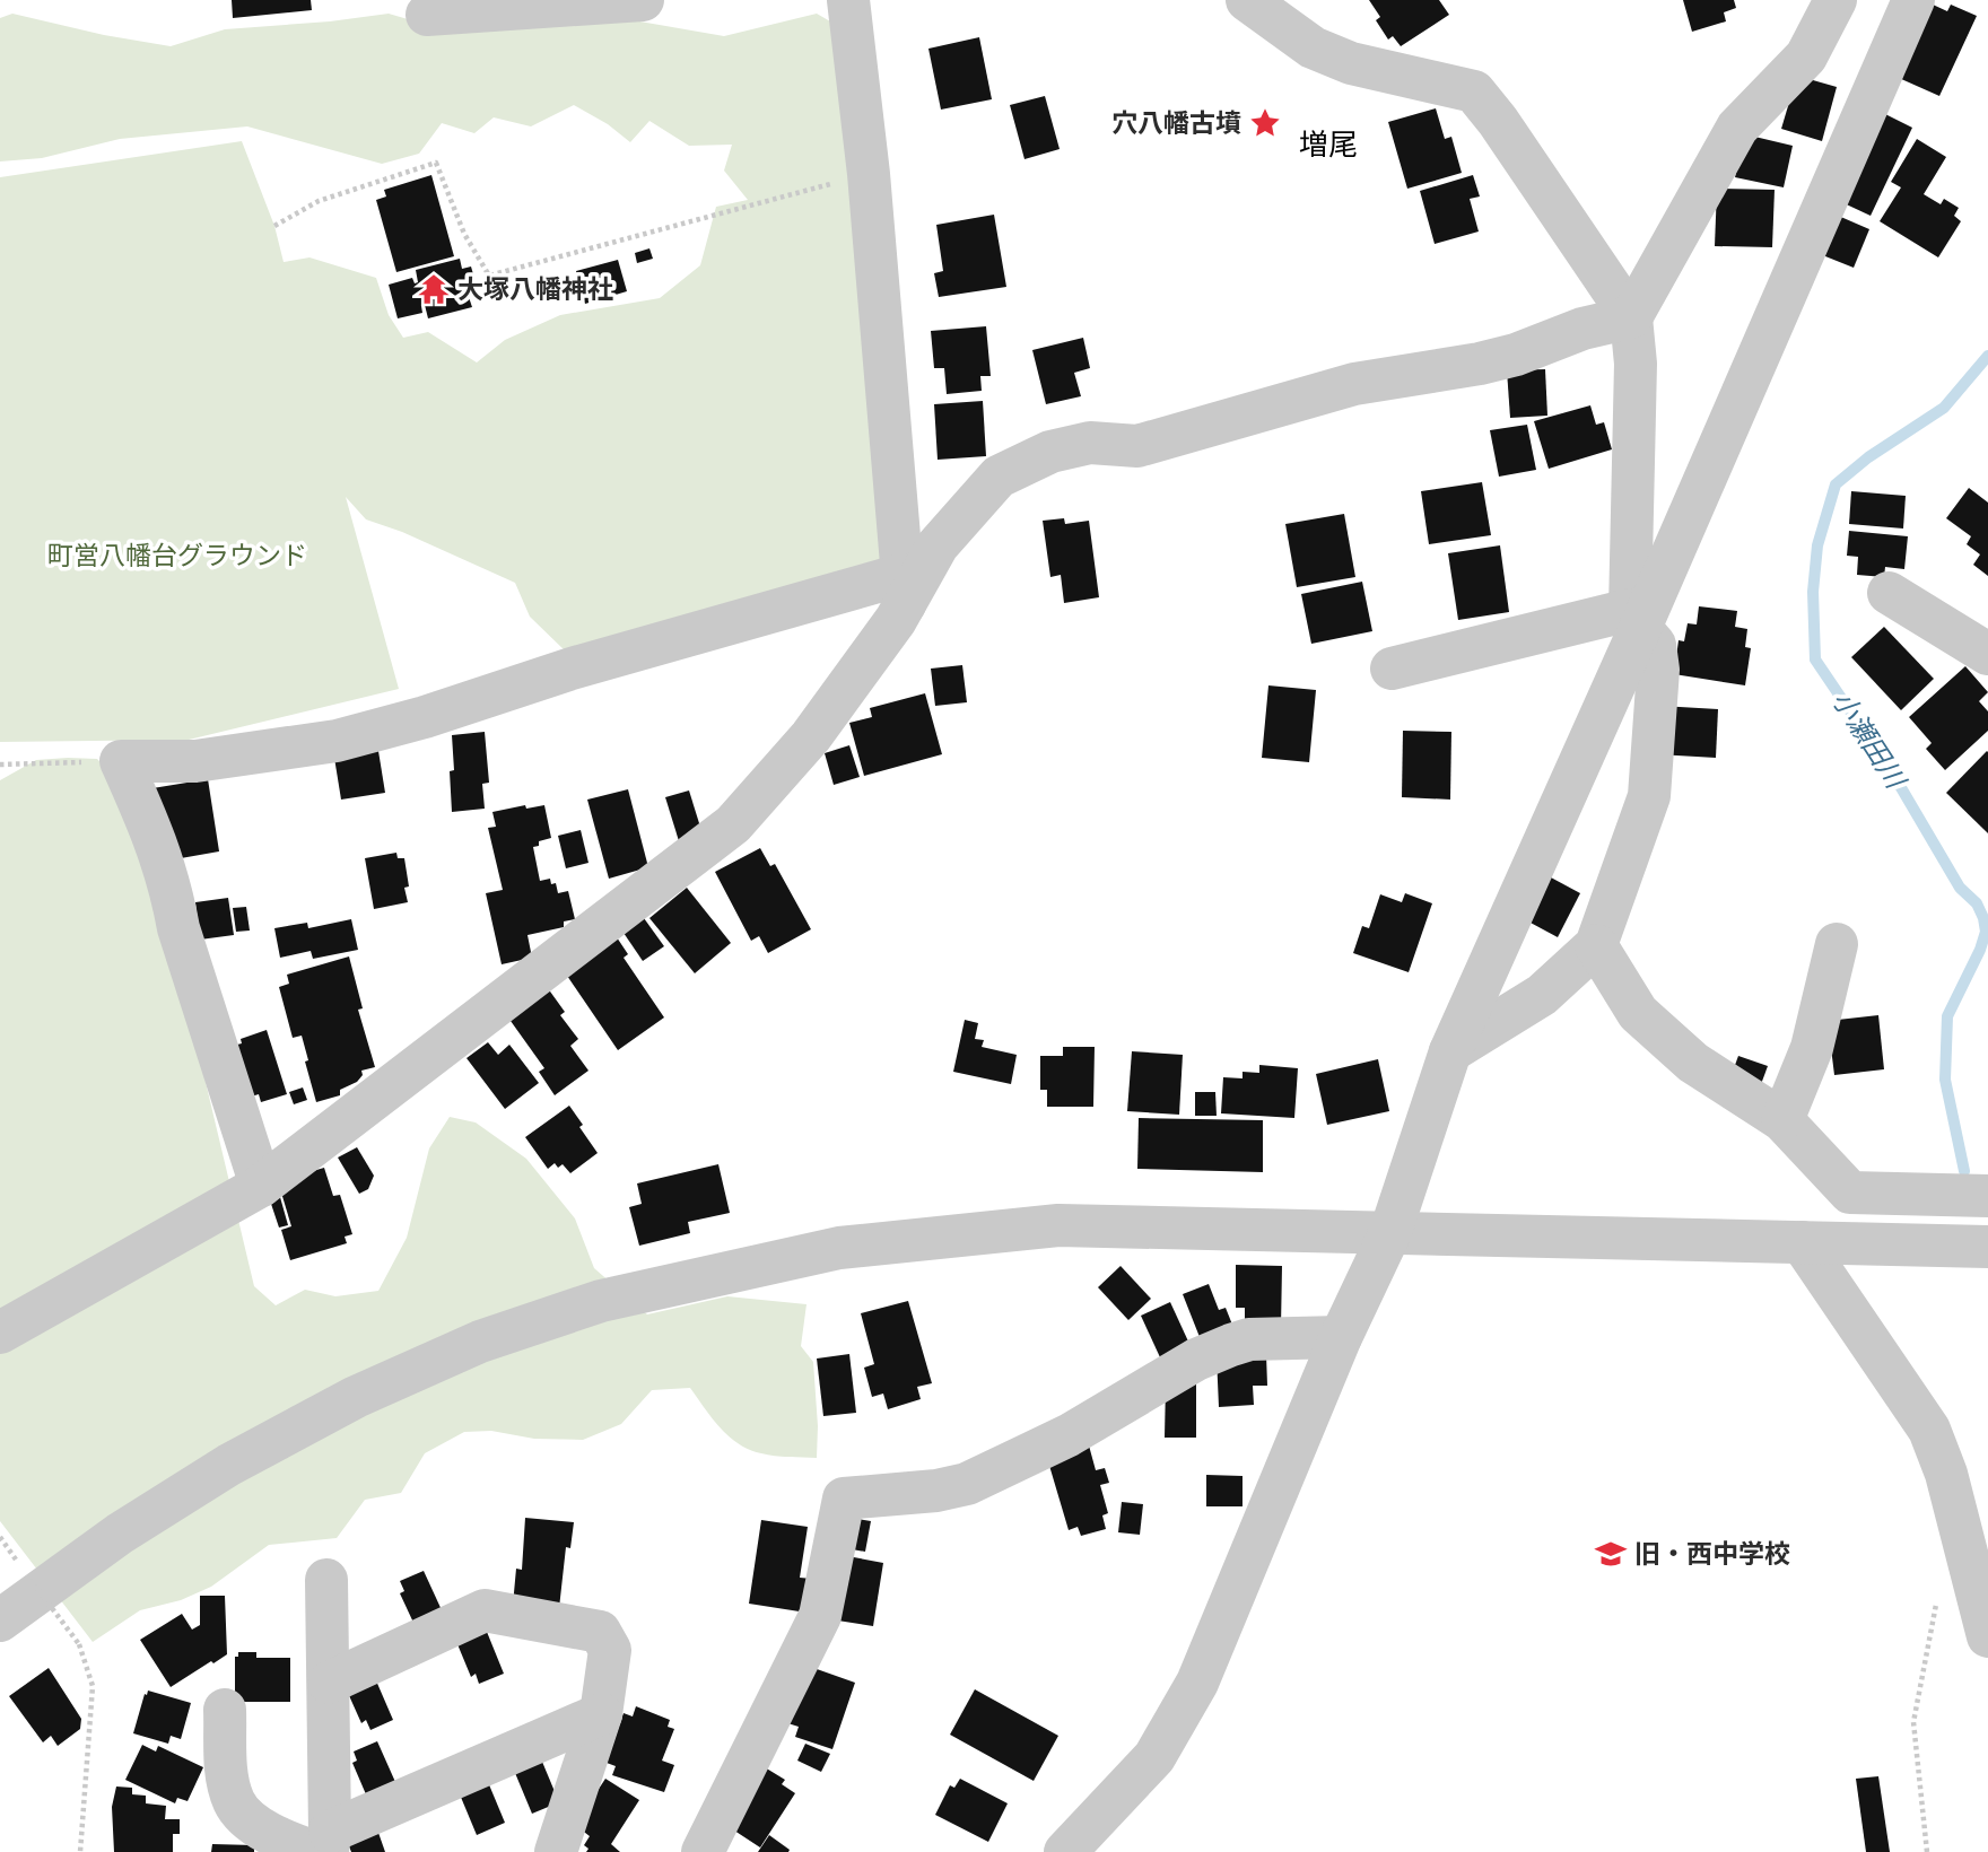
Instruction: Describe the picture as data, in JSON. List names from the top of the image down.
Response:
{
  "districts": ["増尾"],
  "water": ["小瀬田川"],
  "parks": ["町営八幡台グラウンド"],
  "places": {
    "place": ["穴八幡古墳"],
    "temple": ["大塚八幡神社"],
    "school or university": ["旧・西中学校"]
  }
}
